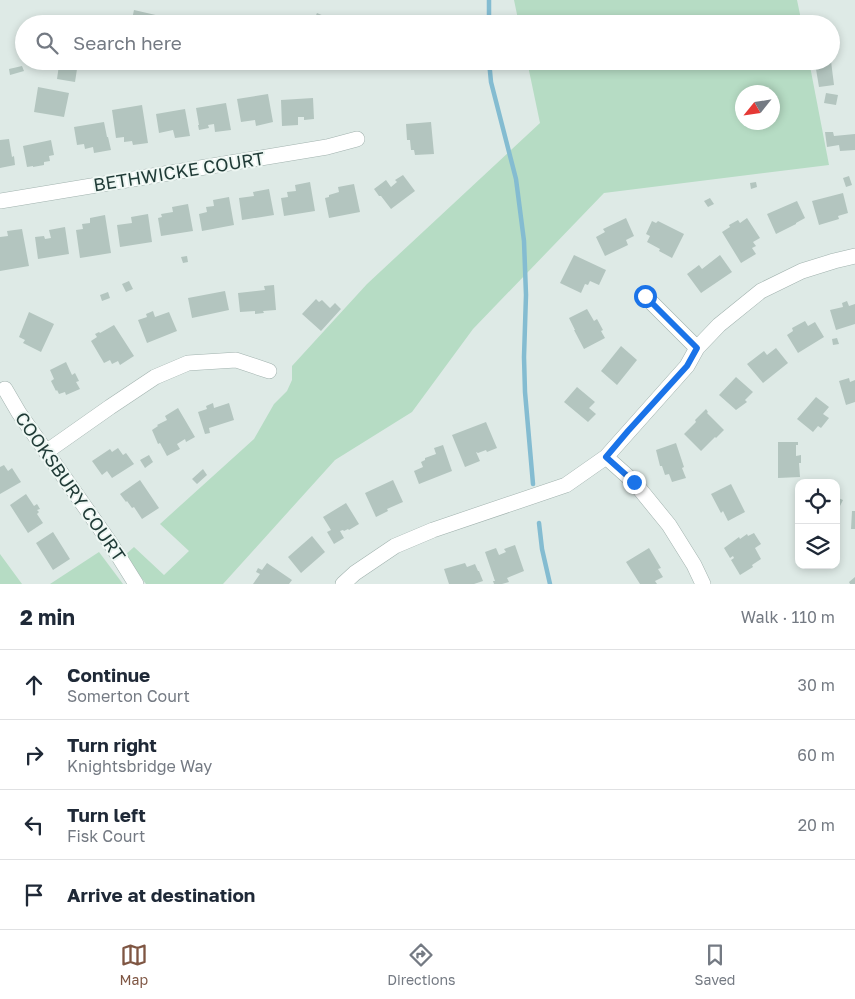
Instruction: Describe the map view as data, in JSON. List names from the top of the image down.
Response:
{
  "streets": {
    "street": ["BETHWICKE COURT", "COOKSBURY COURT"]
  },
  "north": "bottom left",
  "page": {
    "search": "Search here",
    "heading": ["2 min", "Walk · 110 m"],
    "list": [
      ["Continue", "Somerton Court", "30 m"],
      ["Turn right", "Knightsbridge Way", "60 m"],
      ["Turn left", "Fisk Court", "20 m"],
      "Arrive at destination"
    ],
    "nav": ["Map", "Directions", "Saved"]
  }
}
